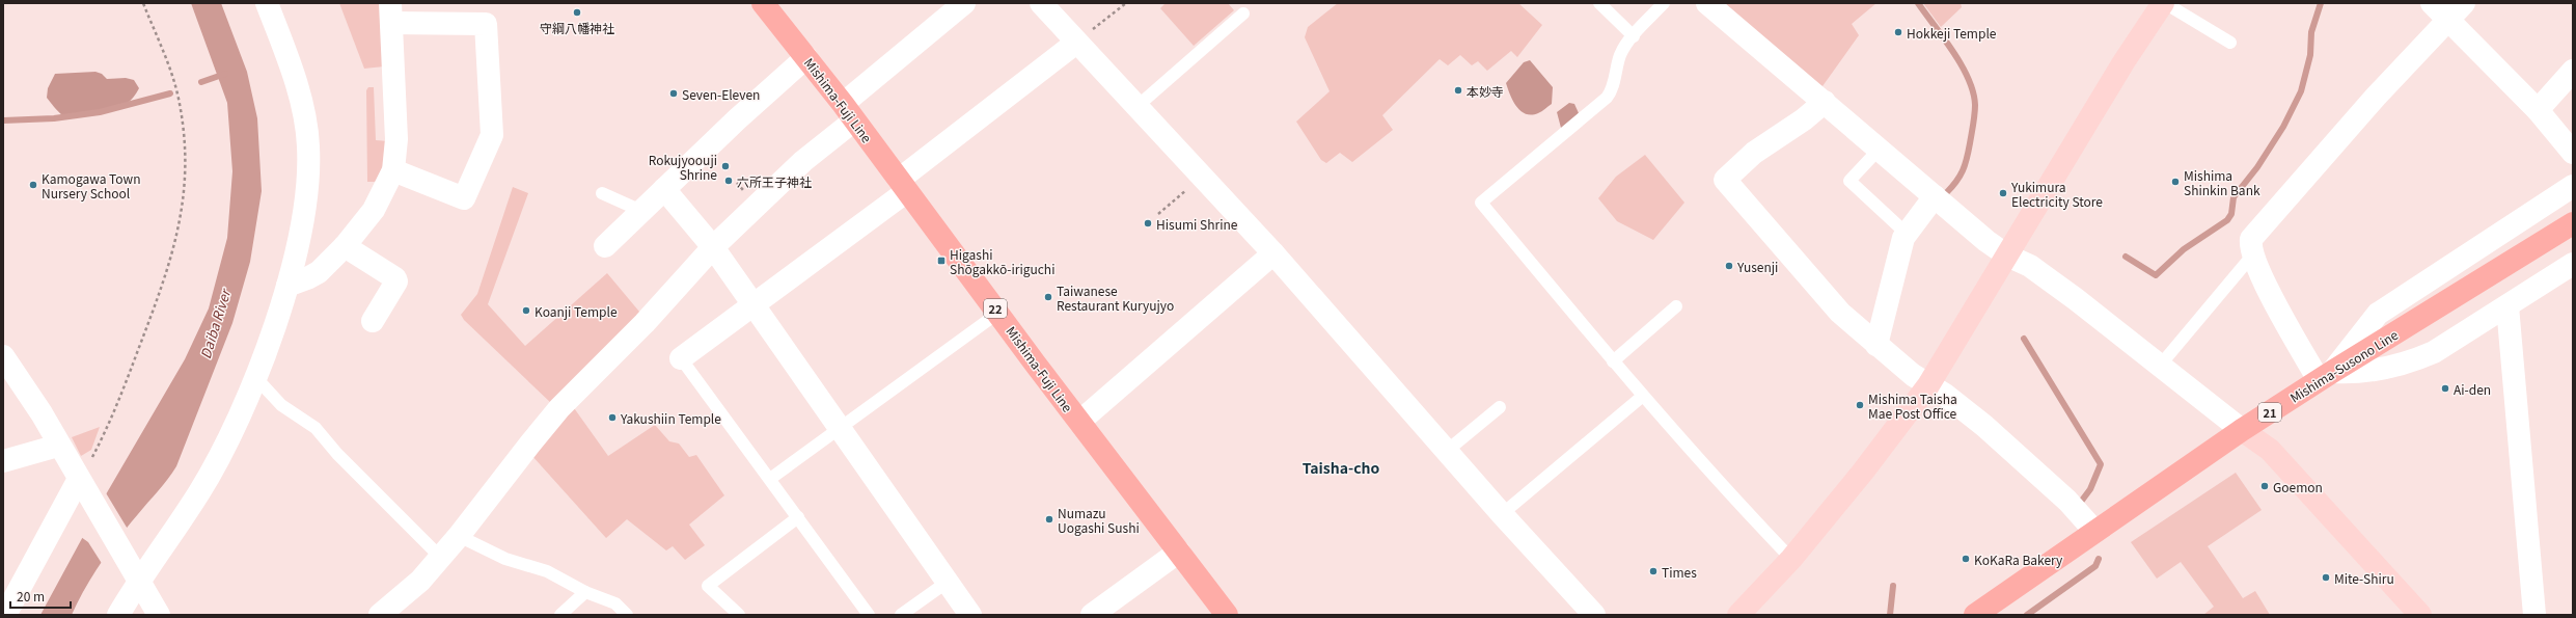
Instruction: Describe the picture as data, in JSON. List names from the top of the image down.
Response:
{
  "streets": {
    "main road": [
      "Mishima-Fuji Line",
      "22",
      "Mishima-Susono Line",
      "21"
    ]
  },
  "districts": ["Taisha-cho"],
  "water": ["Daiba River"],
  "places": {
    "other": [
      "守綱八幡神社",
      "Hokkeji Temple",
      "本妙寺",
      "Seven-Eleven",
      "Rokujyoouji Shrine",
      "六所王子神社",
      "Mishima Shinkin Bank",
      "Kamogawa Town Nursery School",
      "Yukimura Electricity Store",
      "Hisumi Shrine",
      "Yusenji",
      "Taiwanese Restaurant Kuryujyo",
      "Koanji Temple",
      "Ai-den",
      "Mishima Taisha Mae Post Office",
      "Yakushiin Temple",
      "Goemon",
      "Numazu Uogashi Sushi",
      "KoKaRa Bakery",
      "Times",
      "Mite-Shiru"
    ],
    "transit": ["Higashi Shōgakkō-iriguchi"]
  },
  "scale_bar": "20 m"
}
